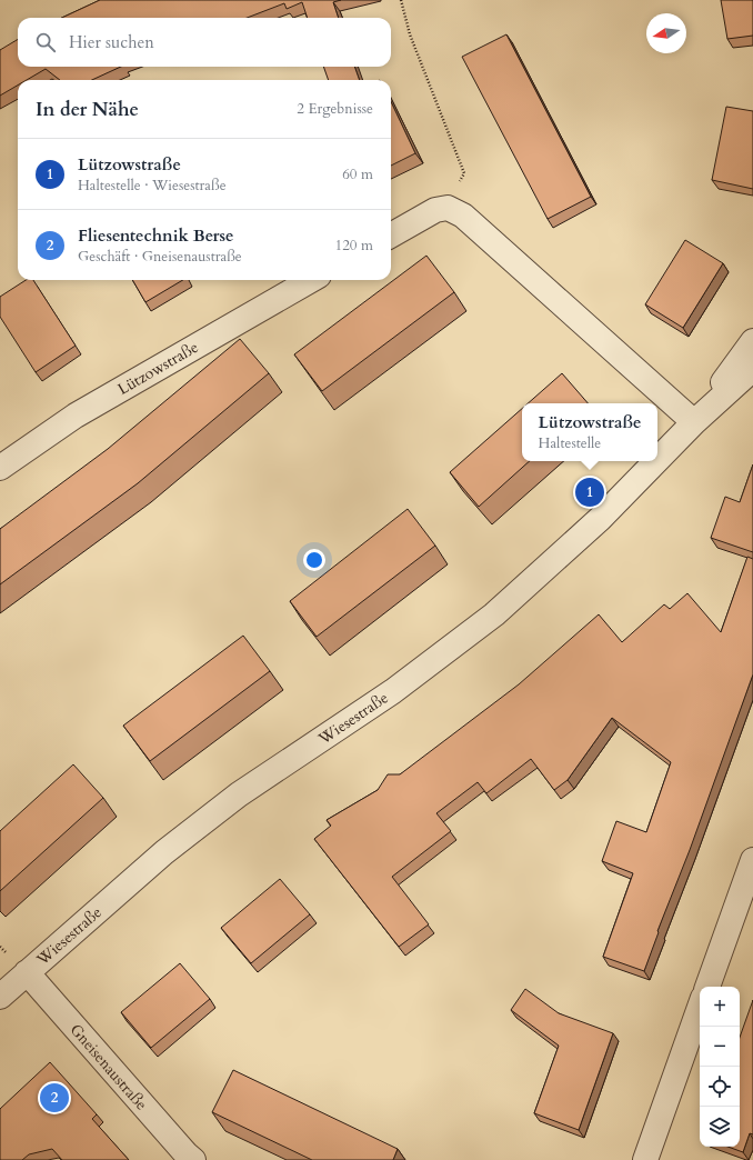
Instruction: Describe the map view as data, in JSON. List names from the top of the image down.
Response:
{
  "streets": {
    "street": ["Lützowstraße", "Wiesestraße", "Gneisenaustraße"]
  },
  "crossings": [
    ["Wiesestraße", "Gneisenaustraße"]
  ],
  "north": "left",
  "page": {
    "search": "Hier suchen",
    "heading": ["In der Nähe", "2 Ergebnisse"],
    "list": [
      {
        "mark": "1",
        "name": "Lützowstraße",
        "note": "Haltestelle · Wiesestraße",
        "value": "60 m"
      },
      {
        "mark": "2",
        "name": "Fliesentechnik Berse",
        "note": "Geschäft · Gneisenaustraße",
        "value": "120 m"
      }
    ],
    "popup": ["Lützowstraße", "Haltestelle"],
    "pins": ["1", "2"],
    "map_buttons": ["+", "−"]
  }
}
